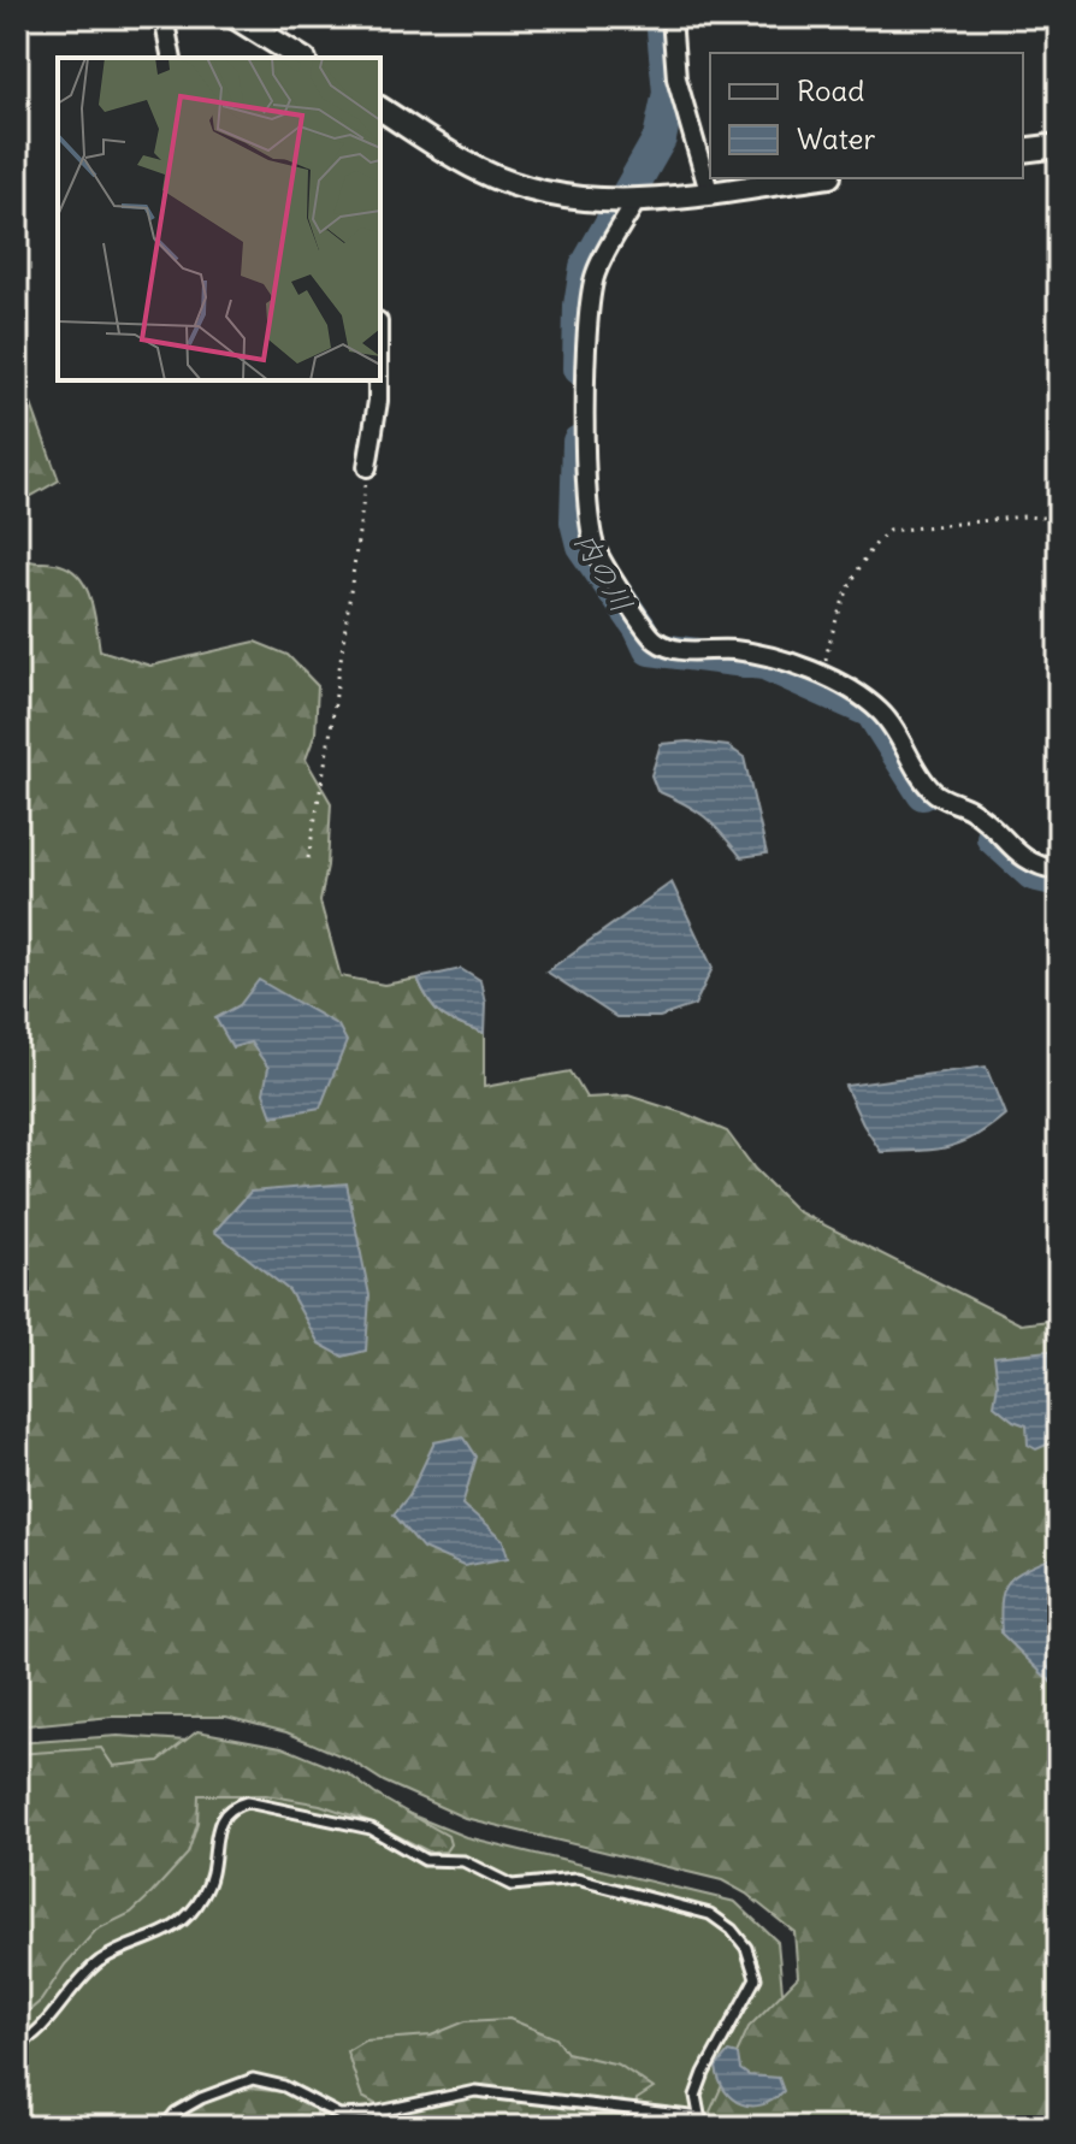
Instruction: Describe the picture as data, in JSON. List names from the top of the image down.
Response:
{
  "water": ["内の川"],
  "legend": ["Road", "Water"]
}
